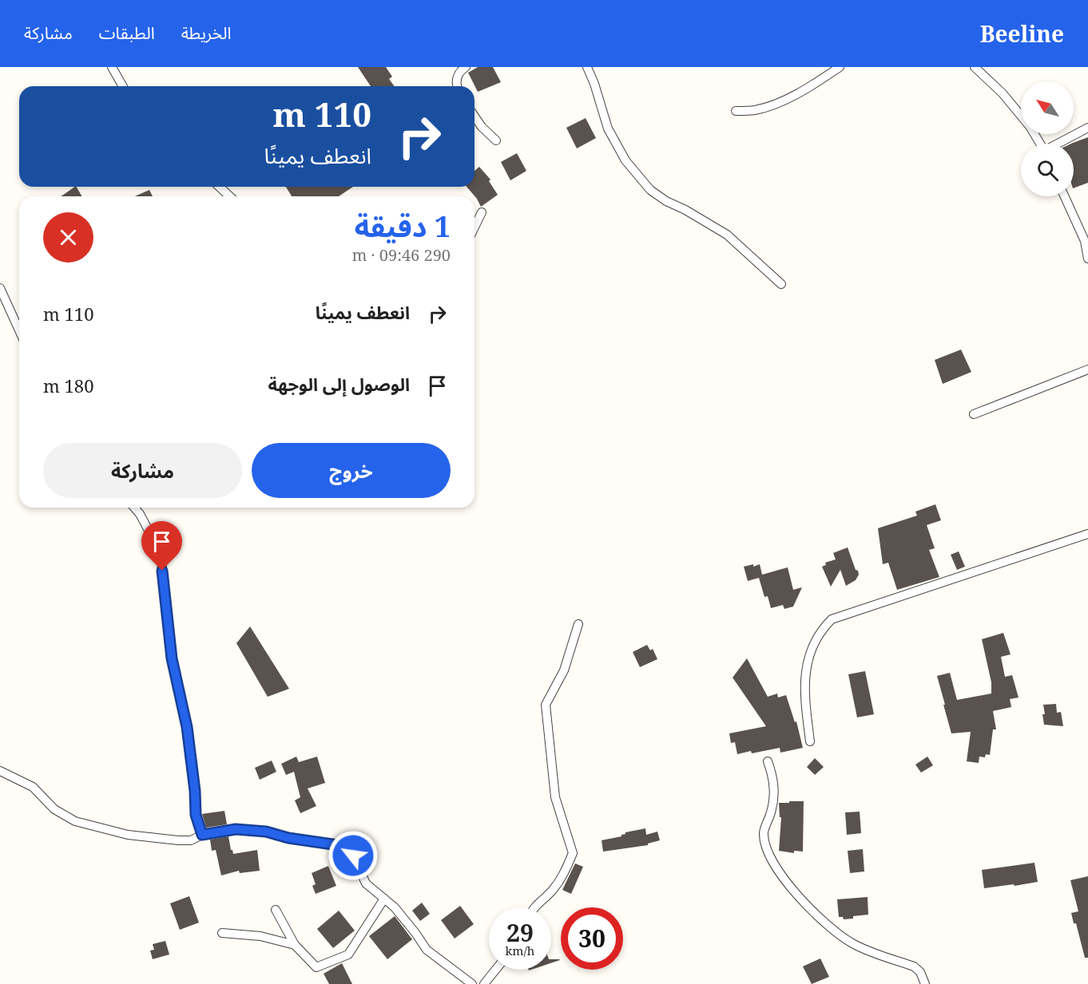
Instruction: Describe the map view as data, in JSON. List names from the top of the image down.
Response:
{
  "north": "top left",
  "page": {
    "header": "Beeline",
    "nav": ["الخريطة", "الطبقات", "مشاركة"],
    "turn": ["110 m", "انعطف يمينًا"],
    "heading": ["1 دقيقة", "290 m · 09:46"],
    "list": [
      {
        "name": "انعطف يمينًا",
        "value": "110 m"
      },
      {
        "name": "الوصول إلى الوجهة",
        "value": "180 m"
      }
    ],
    "buttons": ["خروج", "مشاركة"],
    "speed": "29 km/h",
    "limit": "30"
  }
}
